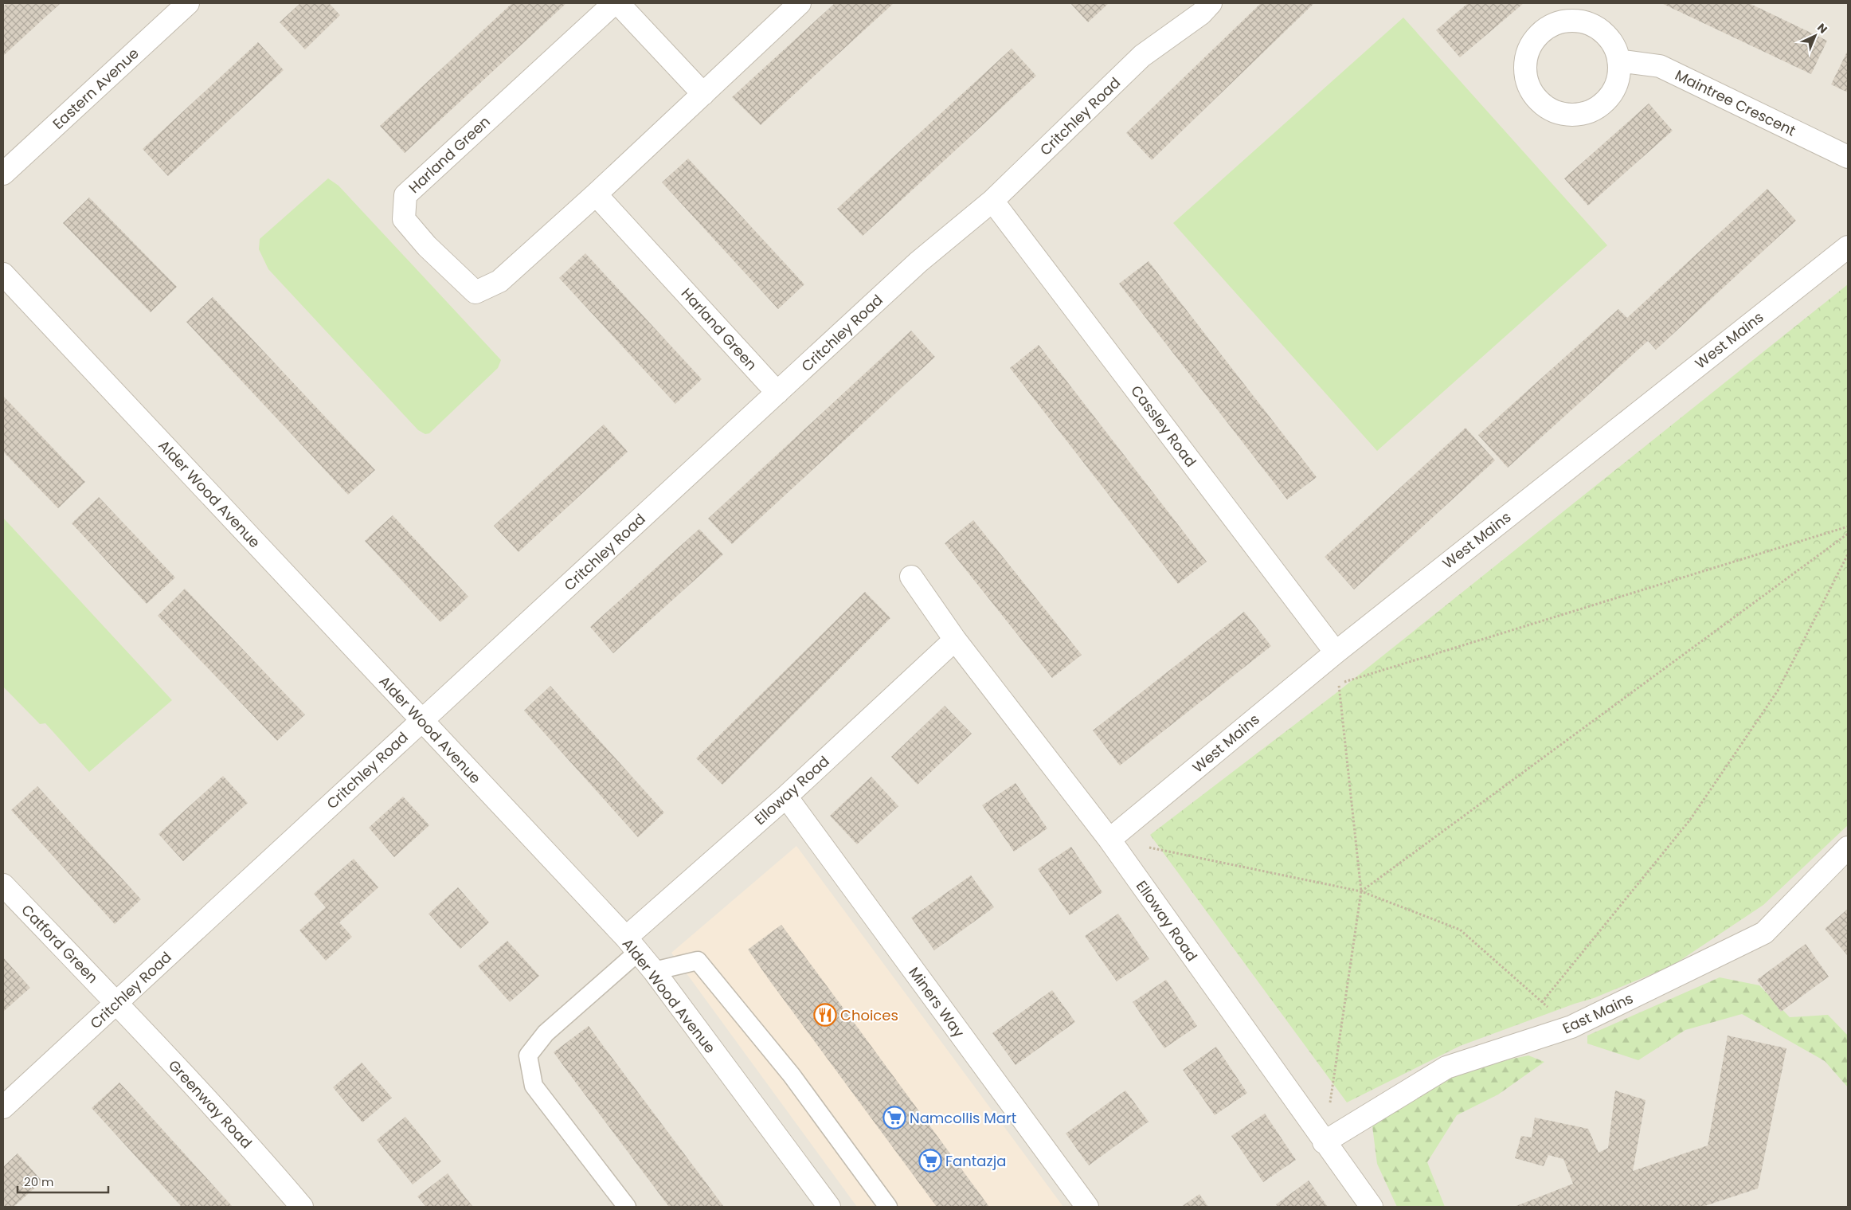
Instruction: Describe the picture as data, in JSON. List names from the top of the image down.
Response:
{
  "streets": {
    "street": [
      "Eastern Avenue",
      "Maintree Crescent",
      "Critchley Road",
      "Harland Green",
      "West Mains",
      "Cassley Road",
      "Alder Wood Avenue",
      "Elloway Road",
      "Catford Green",
      "Miners Way",
      "East Mains",
      "Greenway Road"
    ]
  },
  "crossings": [
    ["Critchley Road", "Harland Green"],
    ["Critchley Road", "Cassley Road"],
    ["Critchley Road", "Alder Wood Avenue"],
    ["Critchley Road", "Catford Green"],
    ["Critchley Road", "Greenway Road"],
    ["West Mains", "Cassley Road"],
    ["West Mains", "Elloway Road"],
    ["Alder Wood Avenue", "Elloway Road"],
    ["Elloway Road", "Miners Way"],
    ["Elloway Road", "East Mains"],
    ["Catford Green", "Greenway Road"]
  ],
  "places": {
    "restaurant": ["Choices"],
    "supermarket": ["Namcollis Mart", "Fantazja"]
  },
  "scale_bar": "20 m",
  "north": "top right"
}
